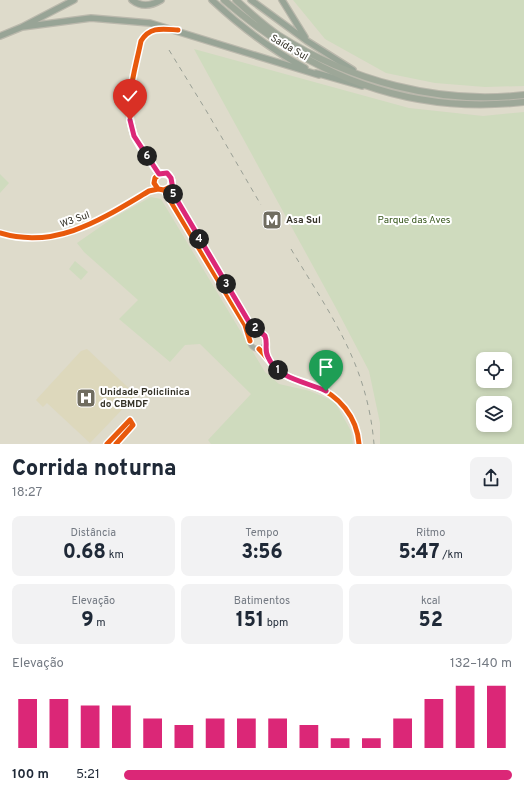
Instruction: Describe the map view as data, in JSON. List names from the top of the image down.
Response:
{
  "streets": {
    "main road": ["Saída Sul"],
    "street": ["W3 Sul"]
  },
  "parks": ["Parque das Aves"],
  "places": {
    "metro station": ["Asa Sul"],
    "hospital": ["Unidade Policlinica do CBMDF"]
  },
  "page": {
    "pins": [
      "6",
      "5",
      "4",
      "3",
      "2",
      "1"
    ],
    "heading": ["Corrida noturna", "18:27"],
    "stats": [
      ["Distância", "0.68 km"],
      ["Tempo", "3:56"],
      ["Ritmo", "5:47 /km"],
      ["Elevação", "9 m"],
      ["Batimentos", "151 bpm"],
      ["kcal", "52"]
    ],
    "chart": ["Elevação", "132–140 m"],
    "list": [
      {
        "name": "100 m",
        "note": "5:21"
      }
    ]
  }
}
